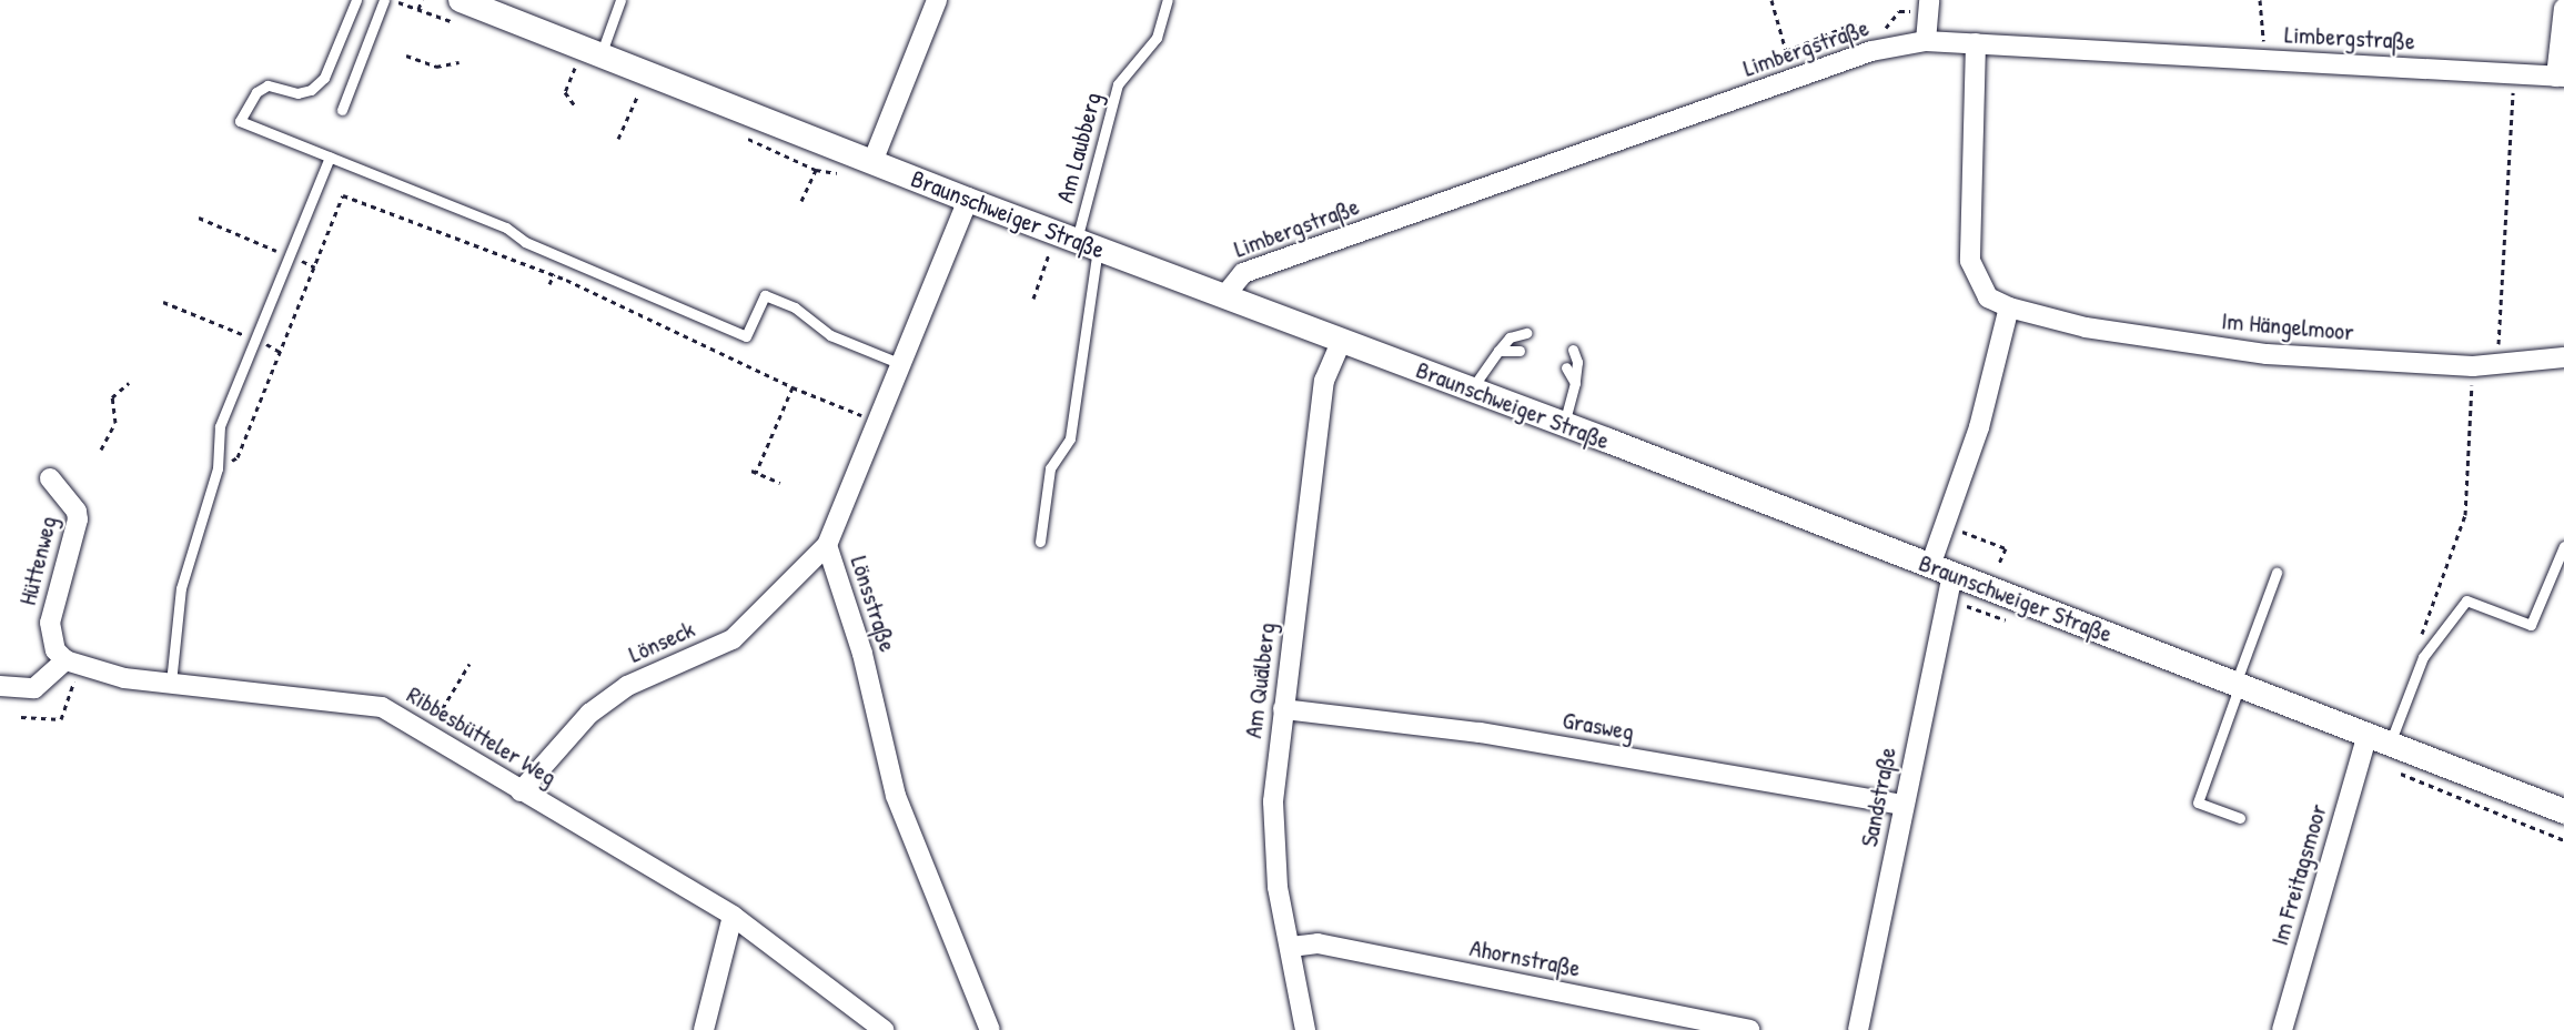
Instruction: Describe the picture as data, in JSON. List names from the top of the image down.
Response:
{
  "streets": {
    "street": [
      "Limbergstraße",
      "Braunschweiger Straße",
      "Im Hängelmoor",
      "Hüttenweg",
      "Lönsstraße",
      "Lönseck",
      "Am Quälberg",
      "Grasweg",
      "Ribbesbütteler Weg",
      "Sandstraße",
      "Im Freitagsmoor",
      "Ahornstraße"
    ],
    "lane": ["Am Laubberg"]
  },
  "crossings": [
    ["Limbergstraße", "Braunschweiger Straße"],
    ["Limbergstraße", "Im Hängelmoor"],
    ["Am Laubberg", "Braunschweiger Straße"],
    ["Braunschweiger Straße", "Lönsstraße"],
    ["Braunschweiger Straße", "Am Quälberg"],
    ["Braunschweiger Straße", "Sandstraße"],
    ["Braunschweiger Straße", "Im Freitagsmoor"],
    ["Hüttenweg", "Ribbesbütteler Weg"],
    ["Lönsstraße", "Lönseck"],
    ["Lönseck", "Ribbesbütteler Weg"],
    ["Am Quälberg", "Grasweg"],
    ["Am Quälberg", "Ahornstraße"],
    ["Grasweg", "Sandstraße"]
  ]
}
